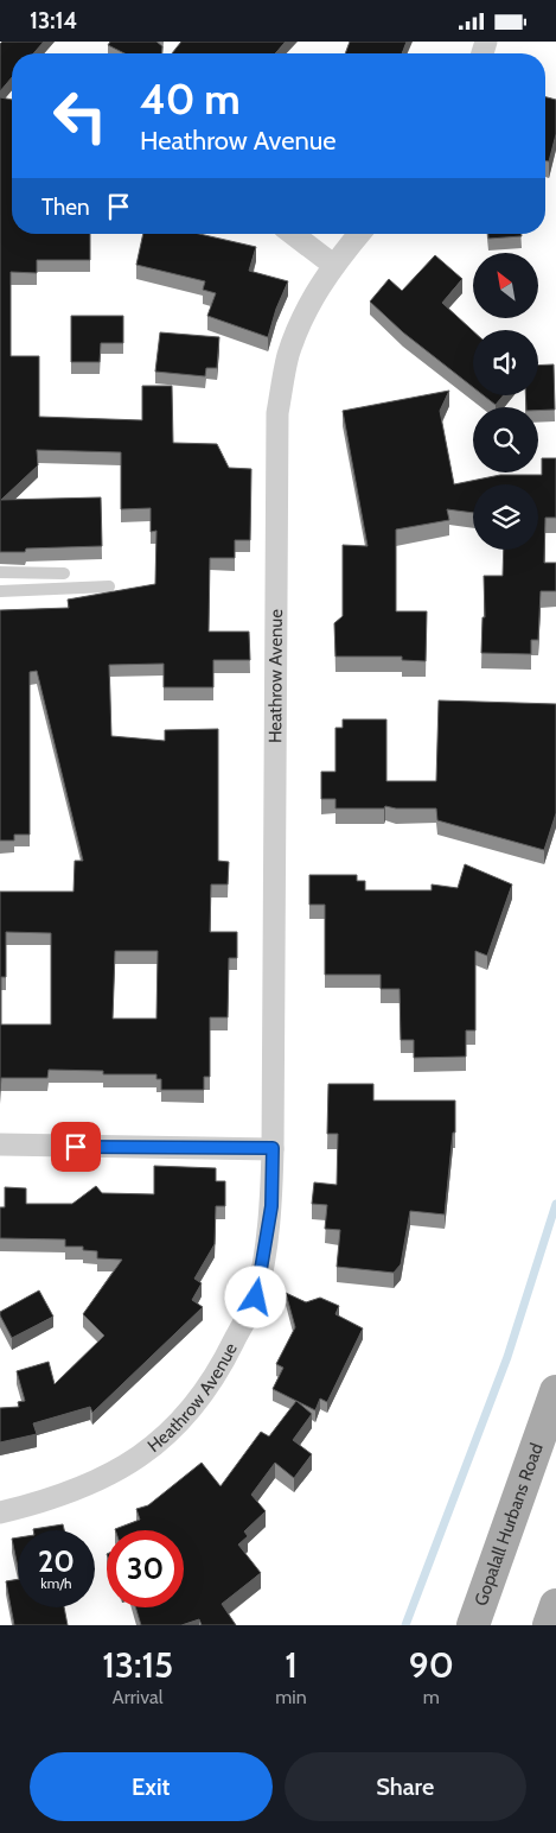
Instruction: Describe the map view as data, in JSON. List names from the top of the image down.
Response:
{
  "streets": {
    "main road": ["Gopalall Hurbans Road"],
    "street": ["Heathrow Avenue"]
  },
  "north": "top left",
  "page": {
    "status": "13:14",
    "turn": ["40 m", "Heathrow Avenue"],
    "then": "Then",
    "speed": "20 km/h",
    "limit": "30",
    "eta": [
      "13:15",
      "Arrival",
      "1",
      "min",
      "90",
      "m"
    ],
    "buttons": ["Exit", "Share"]
  }
}
